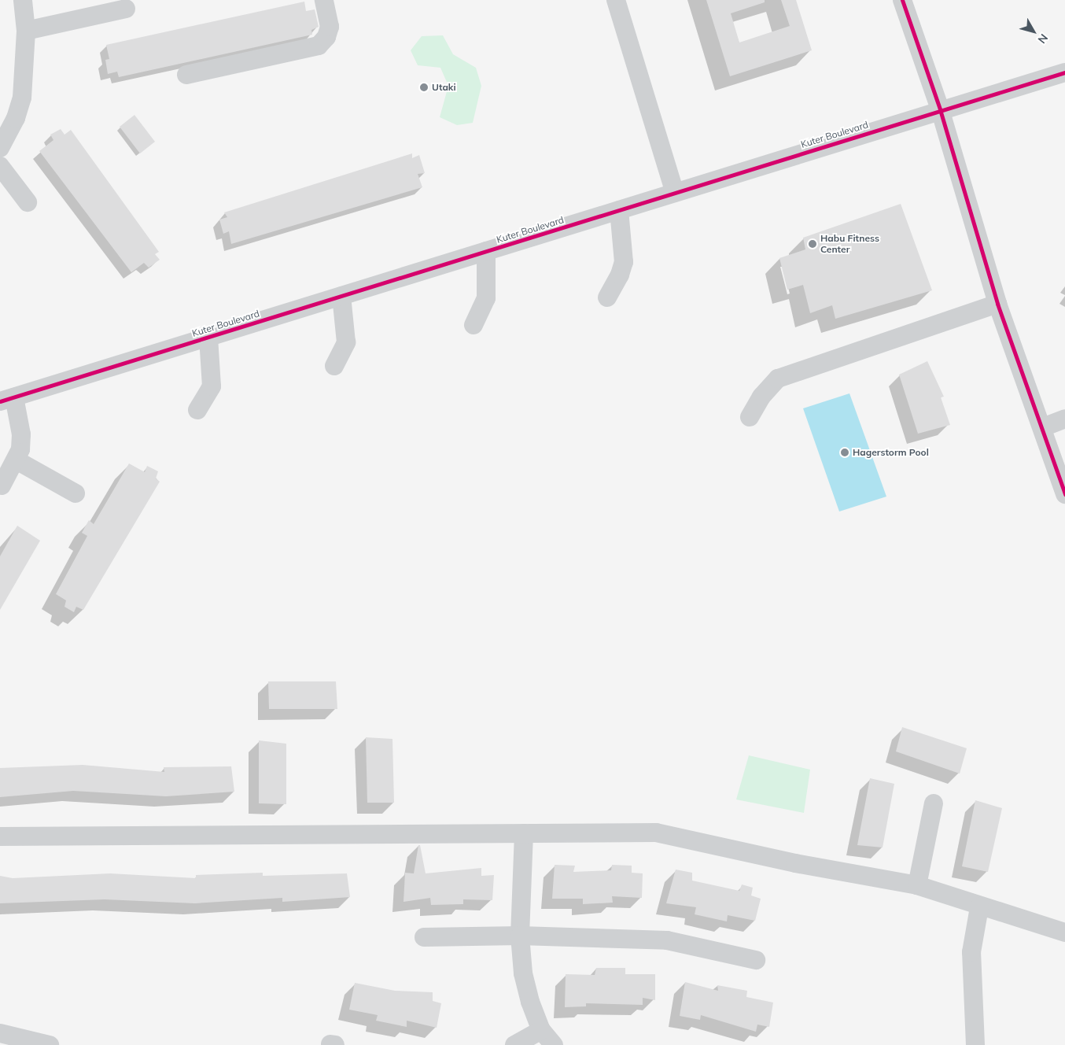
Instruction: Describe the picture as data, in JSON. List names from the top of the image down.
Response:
{
  "streets": {
    "street": ["Kuter Boulevard"]
  },
  "places": ["Utaki", "Habu Fitness Center", "Hagerstorm Pool"],
  "north": "bottom right"
}
